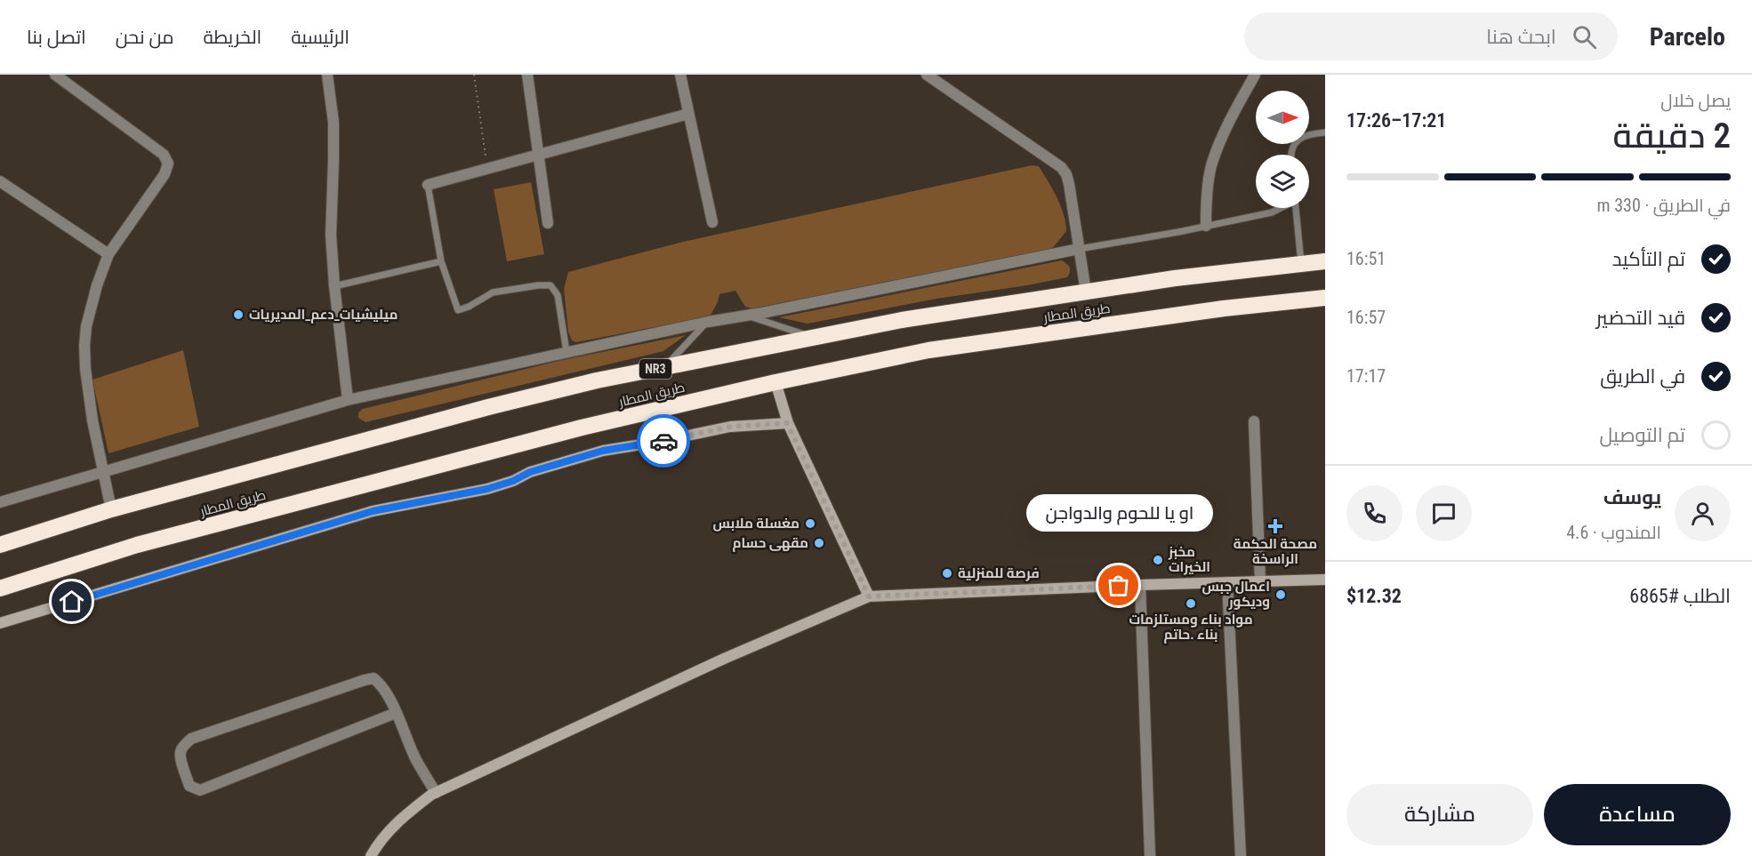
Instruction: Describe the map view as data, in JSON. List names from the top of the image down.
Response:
{
  "streets": {
    "highway": ["طريق المطار", "NR3"]
  },
  "places": {
    "other": [
      "ميليشيات_دعم_المديريات",
      "مغسلة ملابس",
      "مقهى حسام",
      "مخبز الخيرات",
      "فرصة للمنزلية",
      "او يا للحوم والدواجن",
      "اعمال جبس وديكور",
      "مواد بناء ومستلزمات بناء .حاتم"
    ],
    "health": ["مصحة الحكمة الراسخة"]
  },
  "north": "right",
  "page": {
    "header": "Parcelo",
    "search": "ابحث هنا",
    "nav": [
      "الرئيسية",
      "الخريطة",
      "من نحن",
      "اتصل بنا"
    ],
    "heading": ["2 دقيقة", "يصل خلال", "17:21–17:26"],
    "panel": [
      "يوسف",
      "المندوب · 4.6",
      "الطلب #6865",
      "$12.32"
    ],
    "bar": "في الطريق · 330 m",
    "list": [
      ["تم التأكيد", "16:51"],
      ["قيد التحضير", "16:57"],
      ["في الطريق", "17:17"],
      "تم التوصيل"
    ],
    "bubble": "او يا للحوم والدواجن",
    "buttons": ["مساعدة", "مشاركة"]
  }
}
